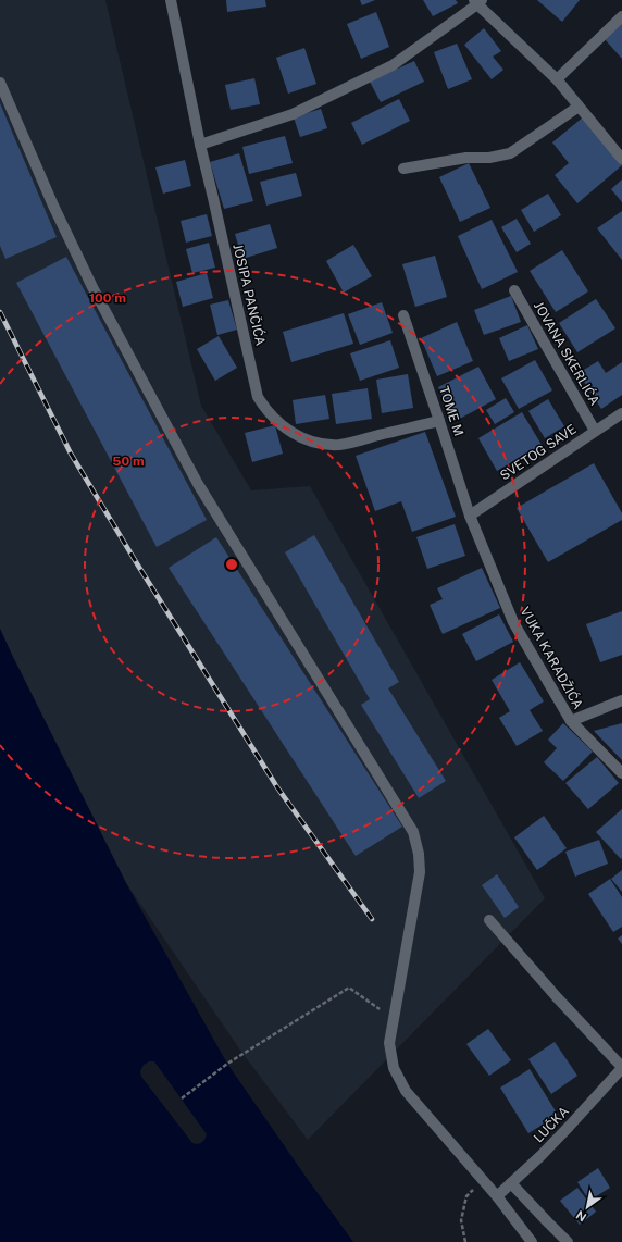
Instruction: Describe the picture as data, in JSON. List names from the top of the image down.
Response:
{
  "streets": {
    "street": [
      "JOSIPA PANČIĆA",
      "JOVANA SKERLIĆA",
      "TOME M",
      "SVETOG SAVE",
      "VUKA KARADŽIĆA",
      "LUČKA"
    ]
  },
  "crossings": [
    ["JOSIPA PANČIĆA", "TOME M"],
    ["JOVANA SKERLIĆA", "SVETOG SAVE"],
    ["TOME M", "SVETOG SAVE"],
    ["TOME M", "VUKA KARADŽIĆA"],
    ["SVETOG SAVE", "VUKA KARADŽIĆA"]
  ],
  "north": "bottom left",
  "rings": ["100 m", "50 m"]
}
